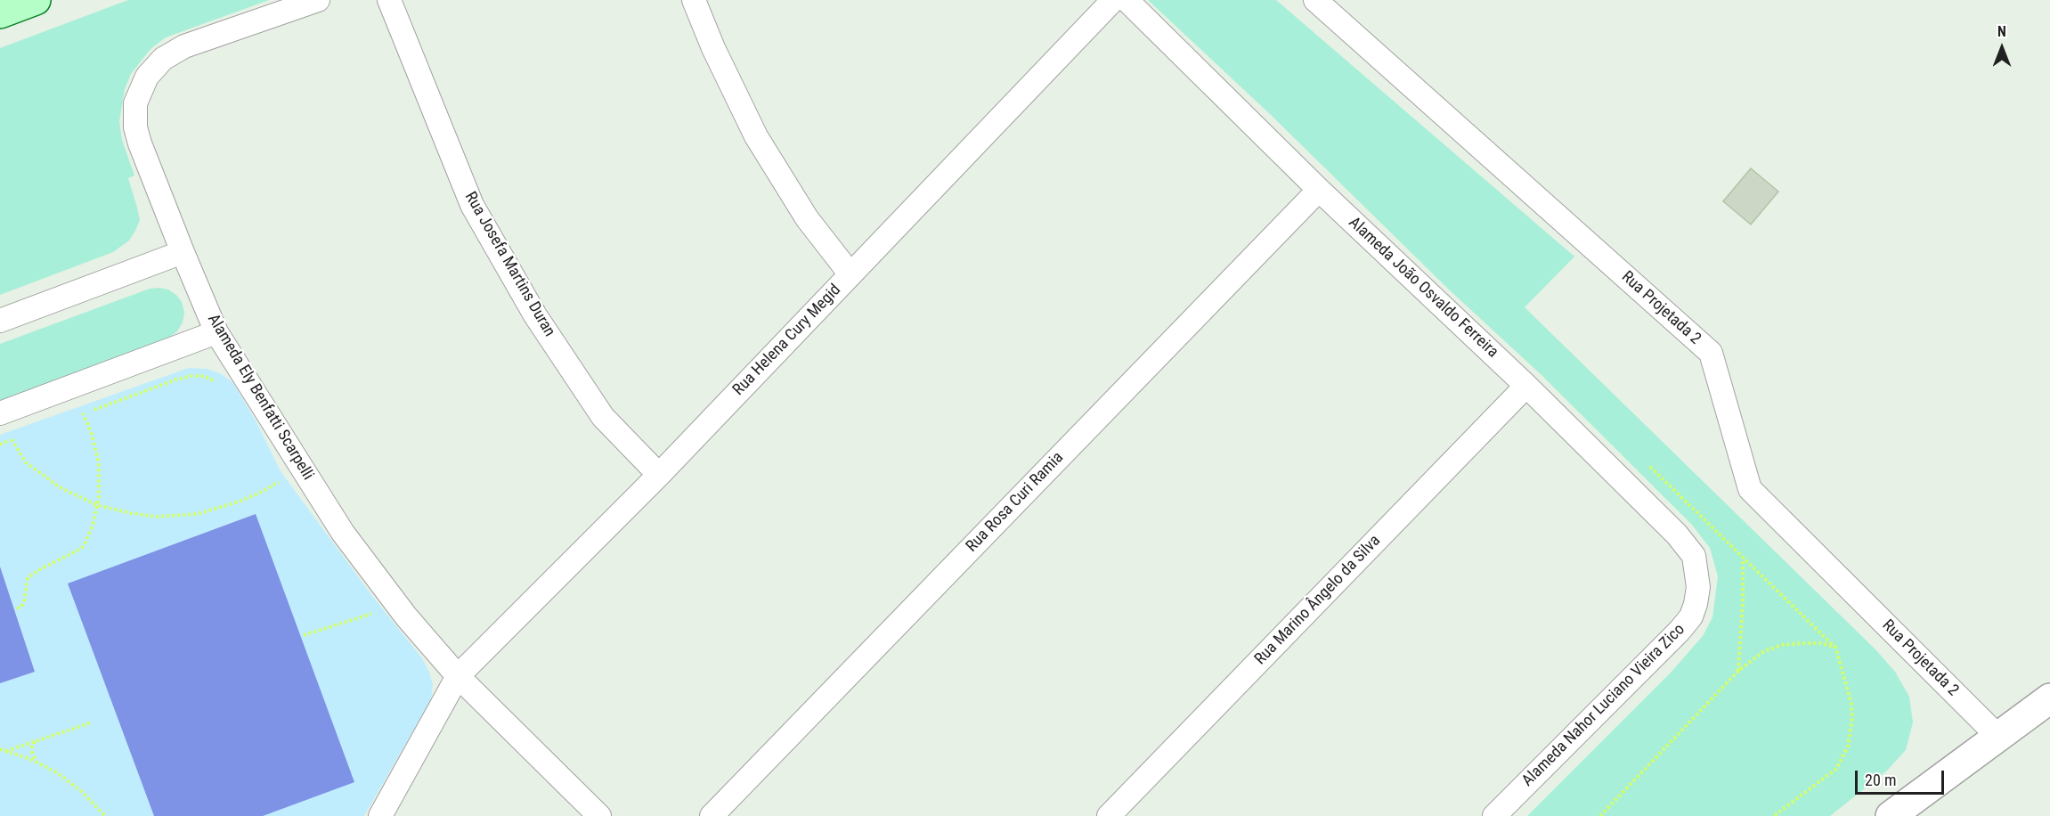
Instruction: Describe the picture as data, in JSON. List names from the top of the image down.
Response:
{
  "streets": {
    "street": [
      "Rua Josefa Martins Duran",
      "Alameda João Osvaldo Ferreira",
      "Rua Projetada 2",
      "Rua Helena Cury Megid",
      "Alameda Ely Benfatti Scarpelli",
      "Rua Rosa Curi Ramia",
      "Rua Marino Ângelo da Silva",
      "Alameda Nahor Luciano Vieira Zico"
    ]
  },
  "crossings": [
    ["Rua Josefa Martins Duran", "Rua Helena Cury Megid"],
    ["Alameda João Osvaldo Ferreira", "Rua Rosa Curi Ramia"],
    ["Alameda João Osvaldo Ferreira", "Rua Marino Ângelo da Silva"],
    ["Alameda João Osvaldo Ferreira", "Alameda Nahor Luciano Vieira Zico"],
    ["Rua Helena Cury Megid", "Alameda Ely Benfatti Scarpelli"]
  ],
  "scale_bar": "20 m",
  "north": "top"
}
